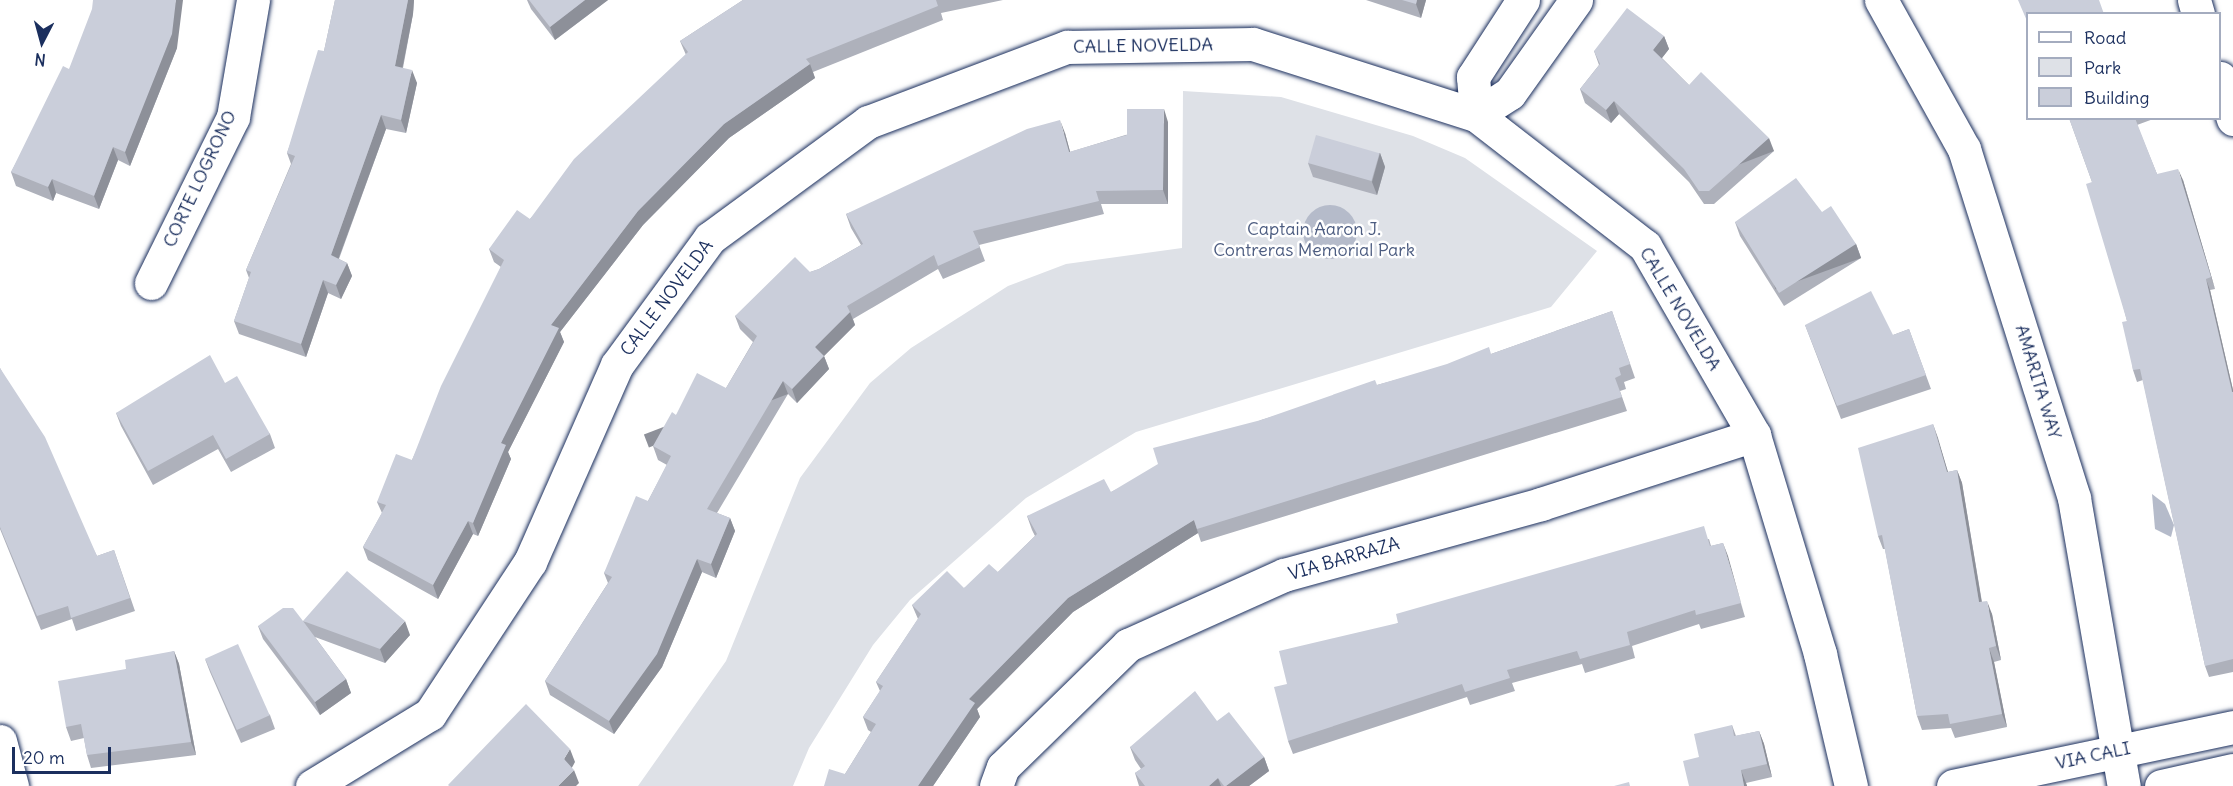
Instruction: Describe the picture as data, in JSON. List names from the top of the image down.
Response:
{
  "streets": {
    "street": [
      "CALLE NOVELDA",
      "CORTE LOGRONO",
      "AMARITA WAY",
      "VIA BARRAZA",
      "VIA CALI"
    ]
  },
  "crossings": [
    ["CALLE NOVELDA", "VIA BARRAZA"],
    ["AMARITA WAY", "VIA CALI"]
  ],
  "parks": ["Captain Aaron J. Contreras Memorial Park"],
  "legend": ["Road", "Park", "Building"],
  "scale_bar": "20 m",
  "north": "bottom"
}
